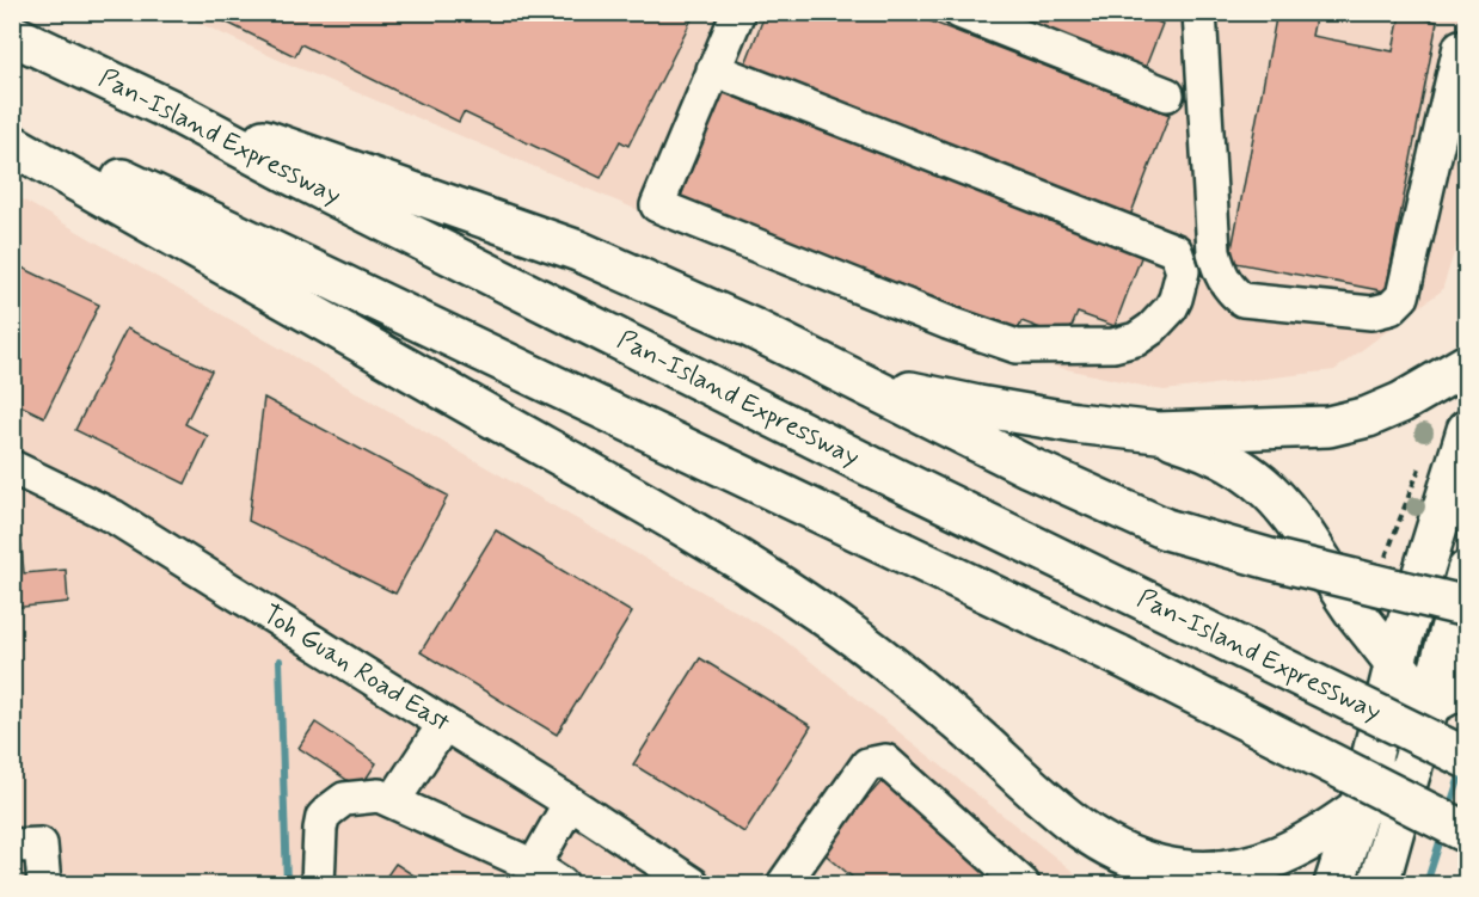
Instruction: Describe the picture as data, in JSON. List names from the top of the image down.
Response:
{
  "streets": {
    "main road": ["Pan-Island Expressway"],
    "street": ["Toh Guan Road East"]
  }
}
